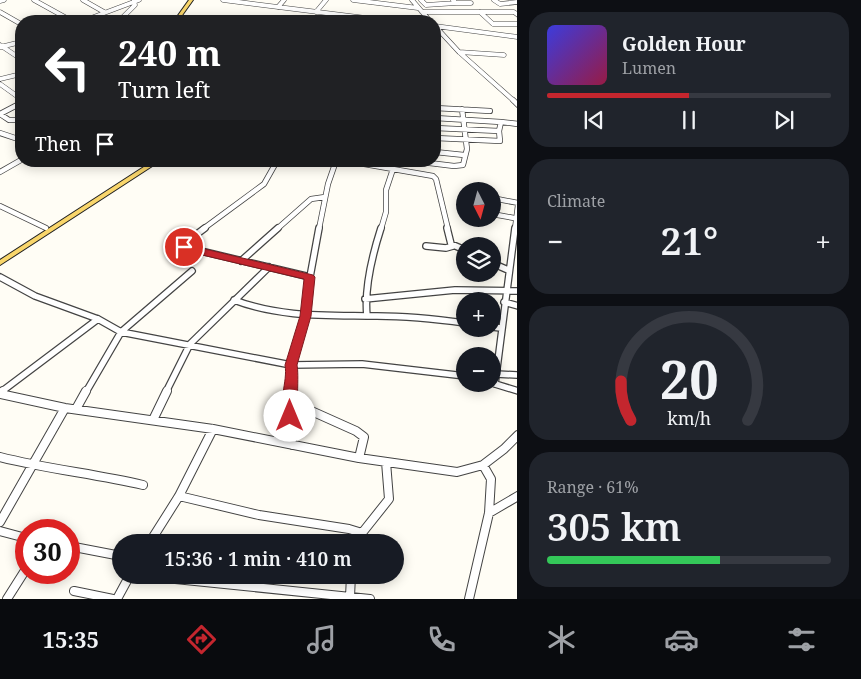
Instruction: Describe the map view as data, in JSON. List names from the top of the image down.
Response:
{
  "north": "bottom",
  "page": {
    "turn": ["240 m", "Turn left"],
    "song": ["Golden Hour", "Lumen"],
    "then": "Then",
    "tile": [
      "Climate",
      ["Range · 61%", "305 km"]
    ],
    "map_buttons": ["+", "−"],
    "heat": ["−", "21°", "+"],
    "limit": "30",
    "trip": "15:36 · 1 min · 410 m",
    "tabs": "15:35",
    "gauge": ["20", "km/h"]
  }
}
